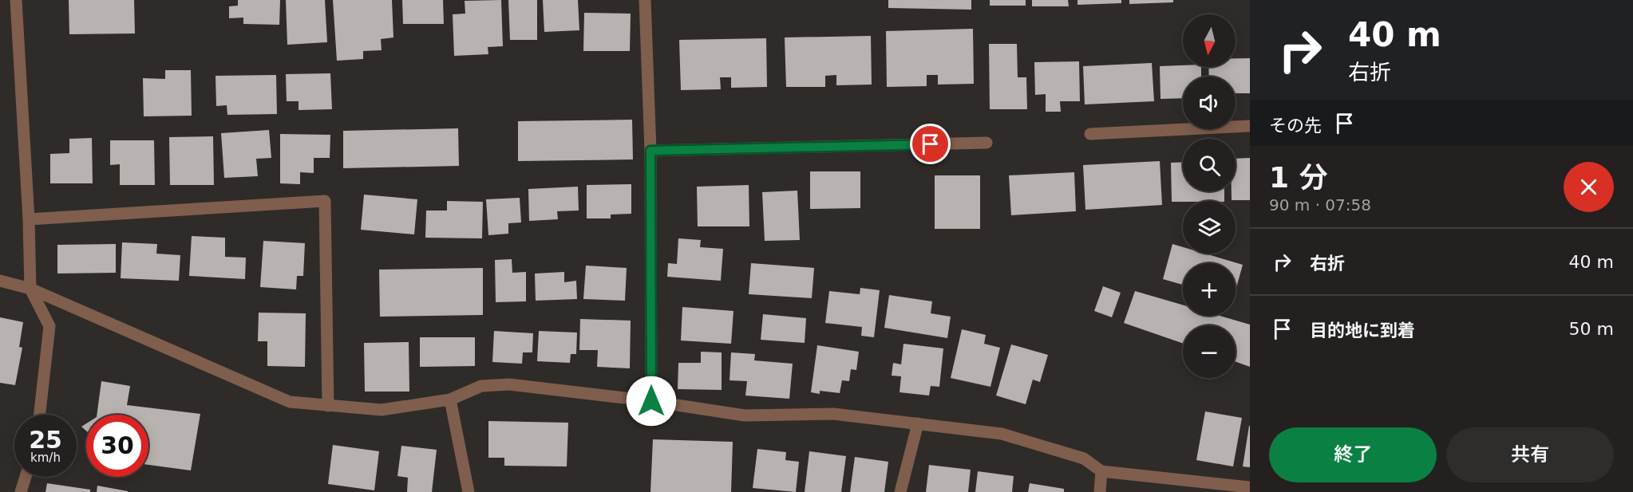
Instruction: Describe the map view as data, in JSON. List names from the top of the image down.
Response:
{
  "north": "bottom",
  "page": {
    "turn": ["40 m", "右折"],
    "map_buttons": ["+", "−"],
    "then": "その先",
    "heading": ["1 分", "90 m · 07:58"],
    "list": [
      {
        "name": "右折",
        "value": "40 m"
      },
      {
        "name": "目的地に到着",
        "value": "50 m"
      }
    ],
    "speed": "25 km/h",
    "limit": "30",
    "buttons": ["終了", "共有"]
  }
}
